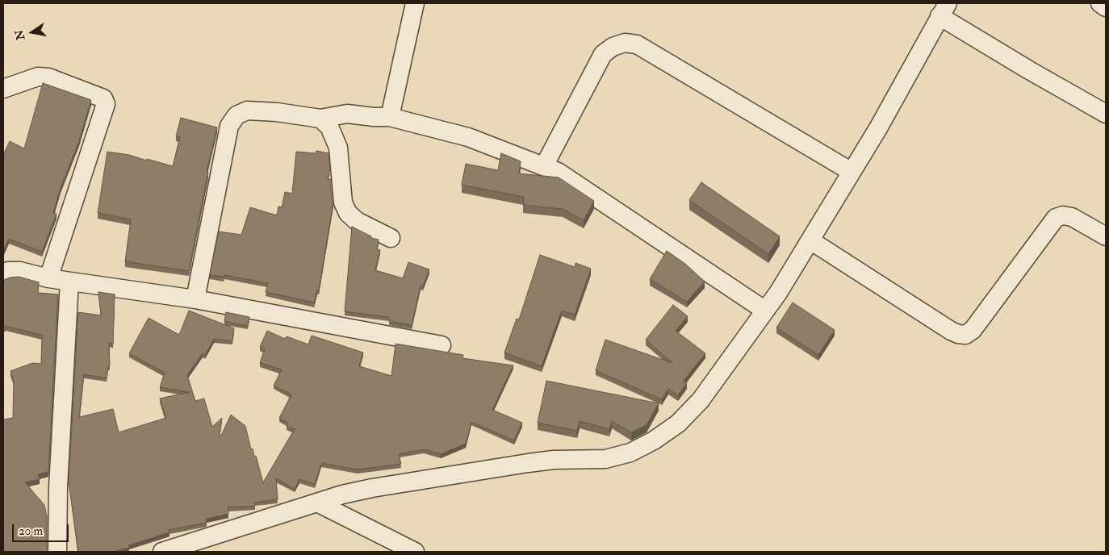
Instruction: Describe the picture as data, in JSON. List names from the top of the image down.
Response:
{
  "scale_bar": "20 m",
  "north": "left"
}
